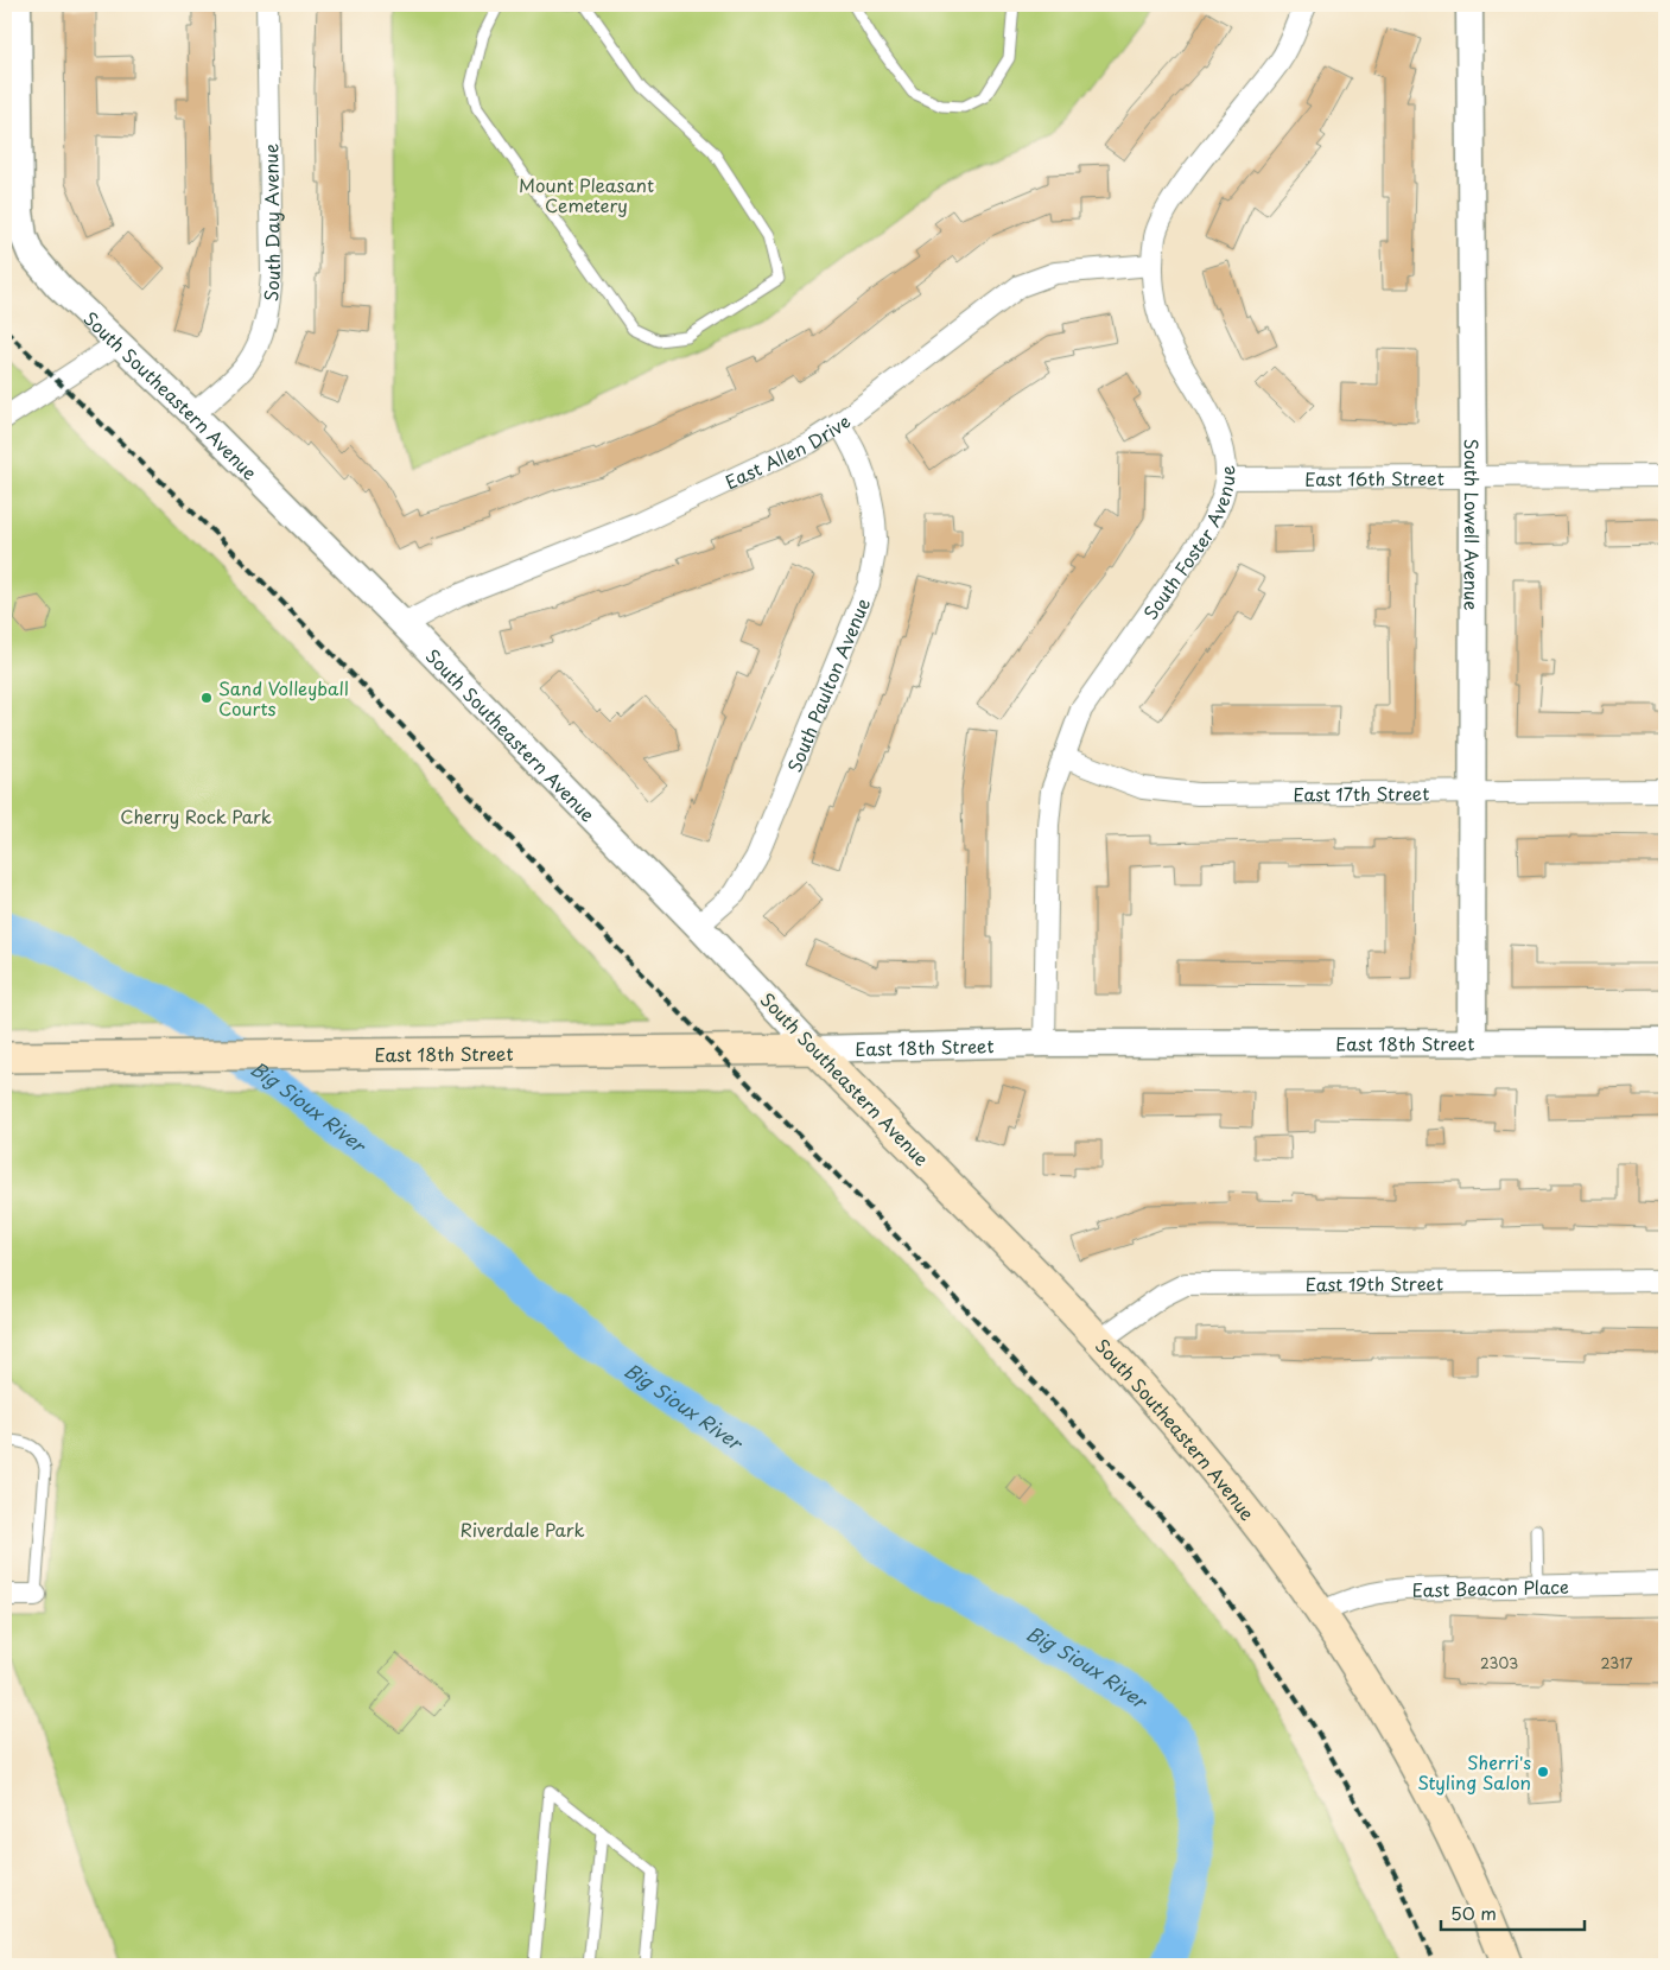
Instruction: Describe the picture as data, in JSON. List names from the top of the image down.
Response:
{
  "streets": {
    "main road": ["South Southeastern Avenue", "East 18th Street"],
    "street": [
      "South Day Avenue",
      "East Allen Drive",
      "East 16th Street",
      "South Lowell Avenue",
      "South Foster Avenue",
      "South Paulton Avenue",
      "East 17th Street",
      "East 19th Street",
      "East Beacon Place"
    ]
  },
  "crossings": [
    ["South Day Avenue", "South Southeastern Avenue"],
    ["South Southeastern Avenue", "East Allen Drive"],
    ["South Southeastern Avenue", "South Paulton Avenue"],
    ["South Southeastern Avenue", "East 18th Street"],
    ["South Southeastern Avenue", "East 19th Street"],
    ["South Southeastern Avenue", "East Beacon Place"],
    ["East Allen Drive", "South Foster Avenue"],
    ["East Allen Drive", "South Paulton Avenue"],
    ["East 16th Street", "South Lowell Avenue"],
    ["East 16th Street", "South Foster Avenue"],
    ["South Lowell Avenue", "East 17th Street"],
    ["South Lowell Avenue", "East 18th Street"],
    ["South Foster Avenue", "East 17th Street"],
    ["South Foster Avenue", "East 18th Street"]
  ],
  "water": ["Big Sioux River"],
  "parks": ["Mount Pleasant Cemetery", "Cherry Rock Park", "Riverdale Park"],
  "places": ["Sand Volleyball Courts", "Sherri's Styling Salon"],
  "house_numbers": ["2303", "2317"],
  "scale_bar": "50 m"
}
